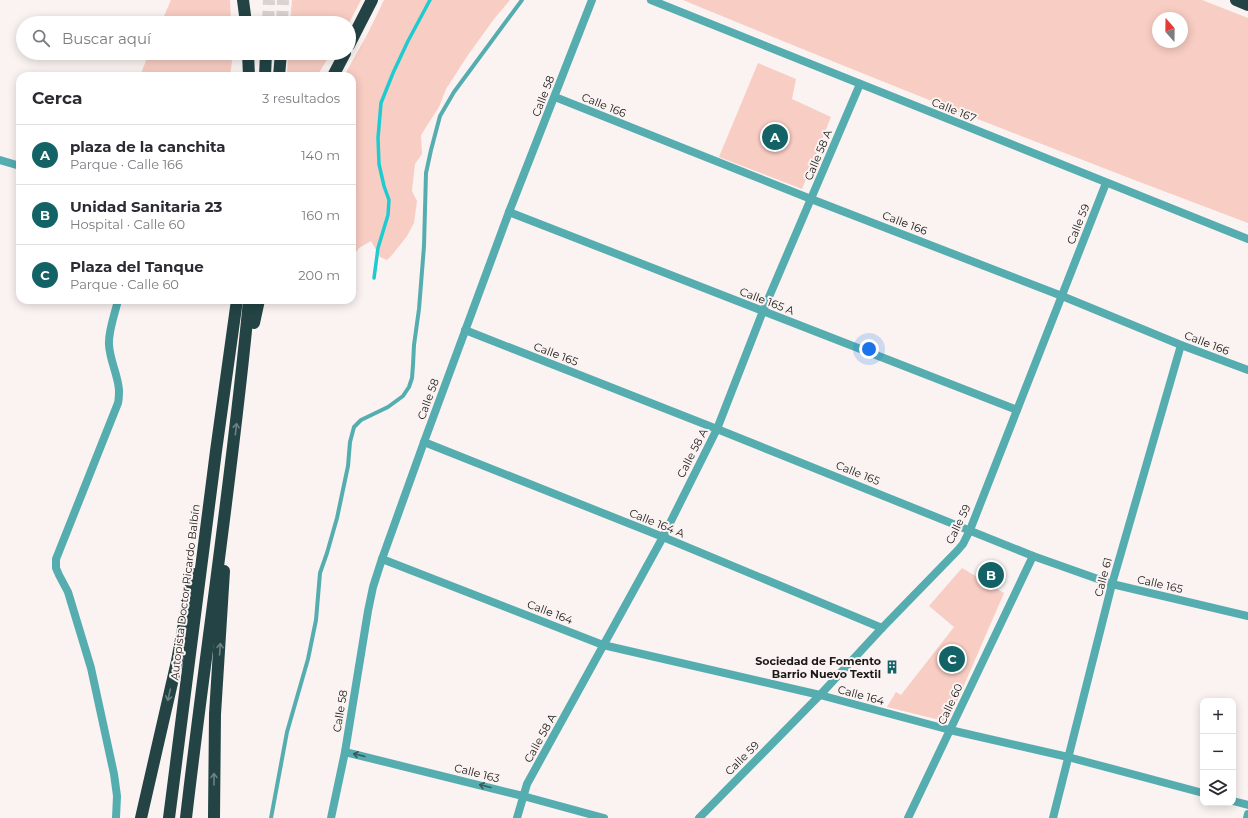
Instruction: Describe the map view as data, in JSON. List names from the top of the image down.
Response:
{
  "streets": {
    "highway": ["Autopista Doctor Ricardo Balbín"],
    "street": [
      "Calle 58",
      "Calle 166",
      "Calle 167",
      "Calle 58 A",
      "Calle 59",
      "Calle 165 A",
      "Calle 165",
      "Calle 164 A",
      "Calle 61",
      "Calle 164",
      "Calle 60",
      "Calle 163"
    ]
  },
  "crossings": [
    ["Calle 58", "Calle 166"],
    ["Calle 58", "Calle 165 A"],
    ["Calle 58", "Calle 165"],
    ["Calle 58", "Calle 164 A"],
    ["Calle 58", "Calle 164"],
    ["Calle 58", "Calle 163"],
    ["Calle 166", "Calle 58 A"],
    ["Calle 166", "Calle 59"],
    ["Calle 166", "Calle 61"],
    ["Calle 167", "Calle 58 A"],
    ["Calle 167", "Calle 59"],
    ["Calle 58 A", "Calle 165 A"],
    ["Calle 58 A", "Calle 165"],
    ["Calle 58 A", "Calle 164 A"],
    ["Calle 58 A", "Calle 164"],
    ["Calle 58 A", "Calle 163"],
    ["Calle 59", "Calle 165 A"],
    ["Calle 59", "Calle 165"],
    ["Calle 59", "Calle 164 A"],
    ["Calle 59", "Calle 164"],
    ["Calle 165", "Calle 61"],
    ["Calle 165", "Calle 60"],
    ["Calle 61", "Calle 164"],
    ["Calle 164", "Calle 60"]
  ],
  "one_way": ["Calle 163"],
  "places": {
    "building": ["Sociedad de Fomento Barrio Nuevo Textil"]
  },
  "north": "top",
  "page": {
    "search": "Buscar aquí",
    "heading": ["Cerca", "3 resultados"],
    "pins": ["A", "B", "C"],
    "list": [
      {
        "mark": "A",
        "name": "plaza de la canchita",
        "note": "Parque · Calle 166",
        "value": "140 m"
      },
      {
        "mark": "B",
        "name": "Unidad Sanitaria 23",
        "note": "Hospital · Calle 60",
        "value": "160 m"
      },
      {
        "mark": "C",
        "name": "Plaza del Tanque",
        "note": "Parque · Calle 60",
        "value": "200 m"
      }
    ],
    "map_buttons": ["+", "−"]
  }
}
